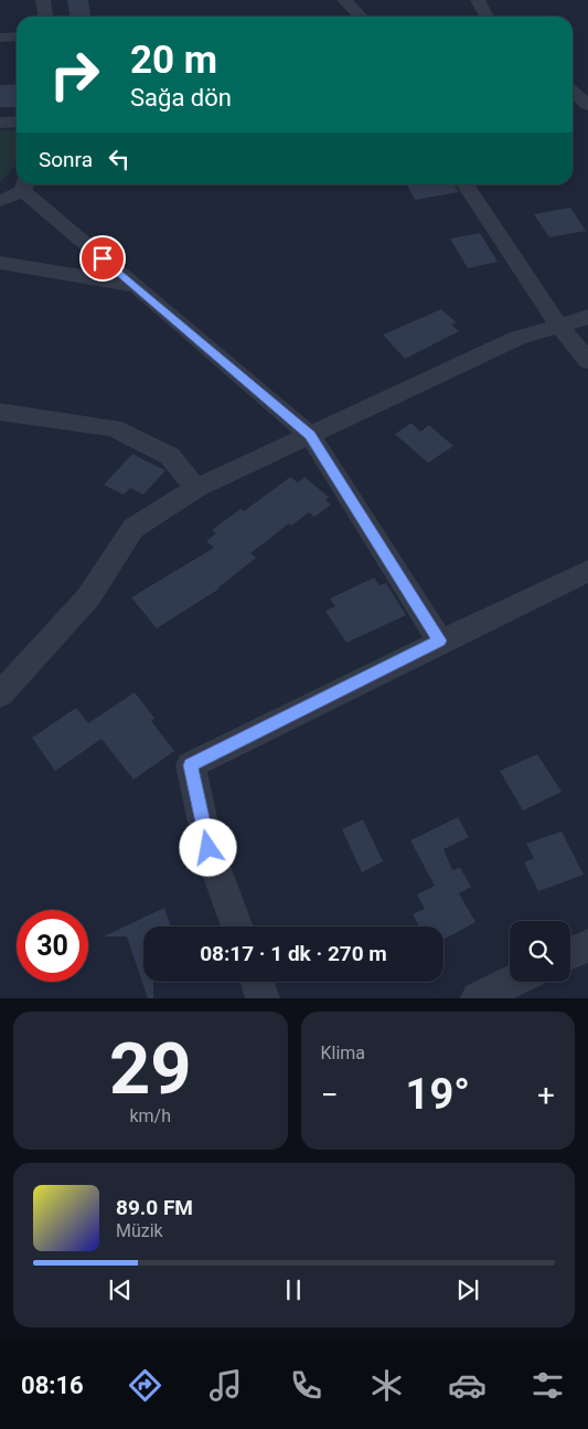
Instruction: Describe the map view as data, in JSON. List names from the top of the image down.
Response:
{
  "page": {
    "turn": ["20 m", "Sağa dön"],
    "then": "Sonra",
    "limit": "30",
    "trip": "08:17 · 1 dk · 270 m",
    "tile": [
      ["29", "km/h"],
      "Klima"
    ],
    "heat": ["−", "19°", "+"],
    "song": ["89.0 FM", "Müzik"],
    "tabs": "08:16"
  }
}
